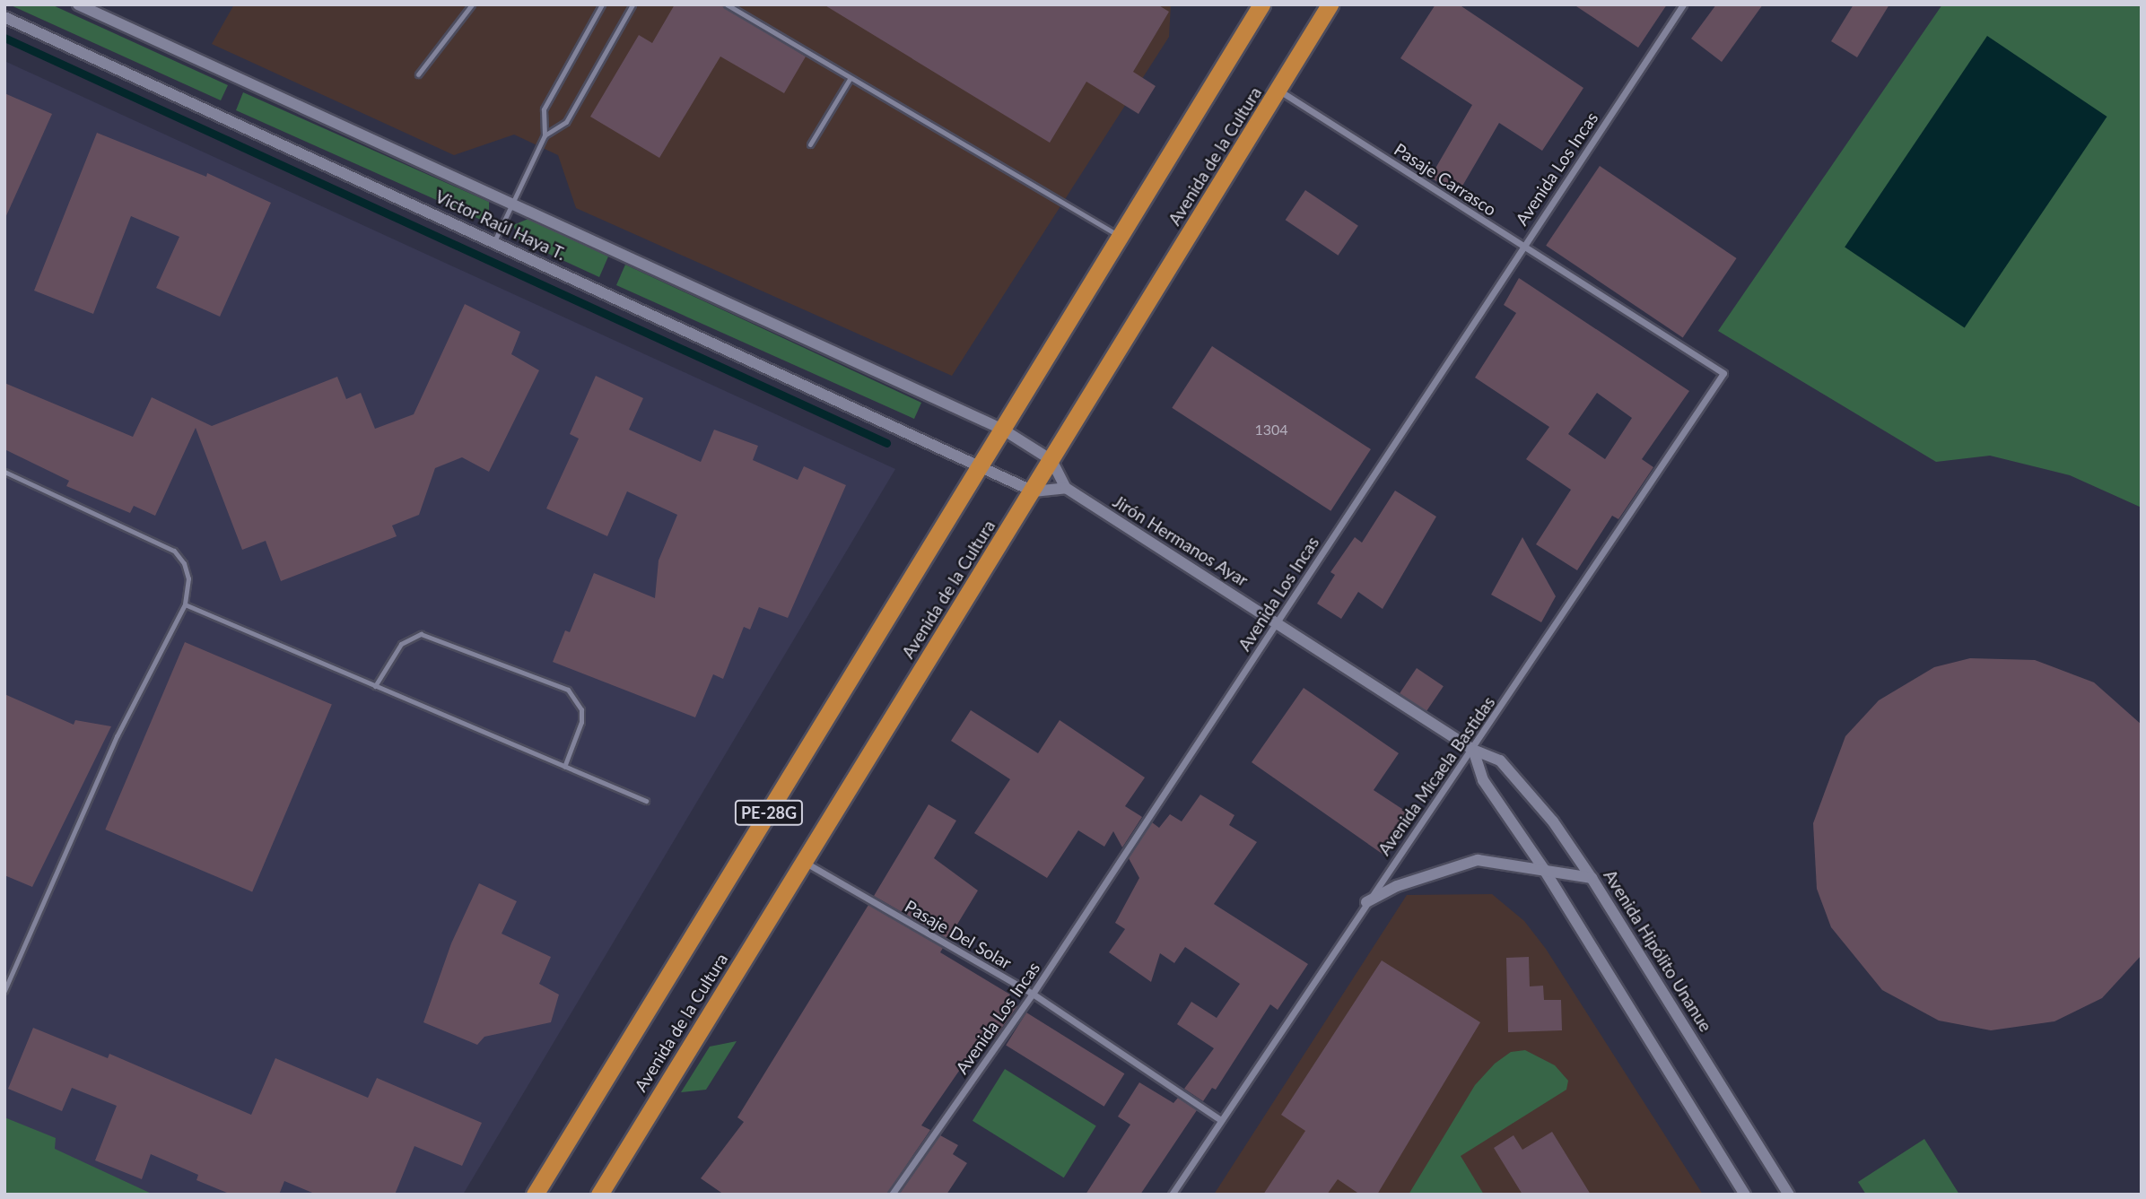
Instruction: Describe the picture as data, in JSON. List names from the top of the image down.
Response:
{
  "streets": {
    "highway": ["Avenida de la Cultura", "PE-28G"],
    "street": [
      "Avenida Los Incas",
      "Pasaje Carrasco",
      "Victor Raúl Haya T.",
      "Jirón Hermanos Ayar",
      "Avenida Micaela Bastidas",
      "Pasaje Del Solar",
      "Avenida Hipólito Unanue"
    ]
  },
  "crossings": [
    ["Avenida de la Cultura", "Pasaje Carrasco"],
    ["Avenida de la Cultura", "Victor Raúl Haya T."],
    ["Avenida de la Cultura", "Pasaje Del Solar"],
    ["Avenida Los Incas", "Pasaje Carrasco"],
    ["Avenida Los Incas", "Jirón Hermanos Ayar"],
    ["Avenida Los Incas", "Pasaje Del Solar"],
    ["Avenida Los Incas", "Avenida Hipólito Unanue"],
    ["Pasaje Carrasco", "Avenida Micaela Bastidas"],
    ["Jirón Hermanos Ayar", "Avenida Hipólito Unanue"],
    ["Avenida Micaela Bastidas", "Pasaje Del Solar"],
    ["Avenida Micaela Bastidas", "Avenida Hipólito Unanue"]
  ],
  "house_numbers": ["1304"]
}
